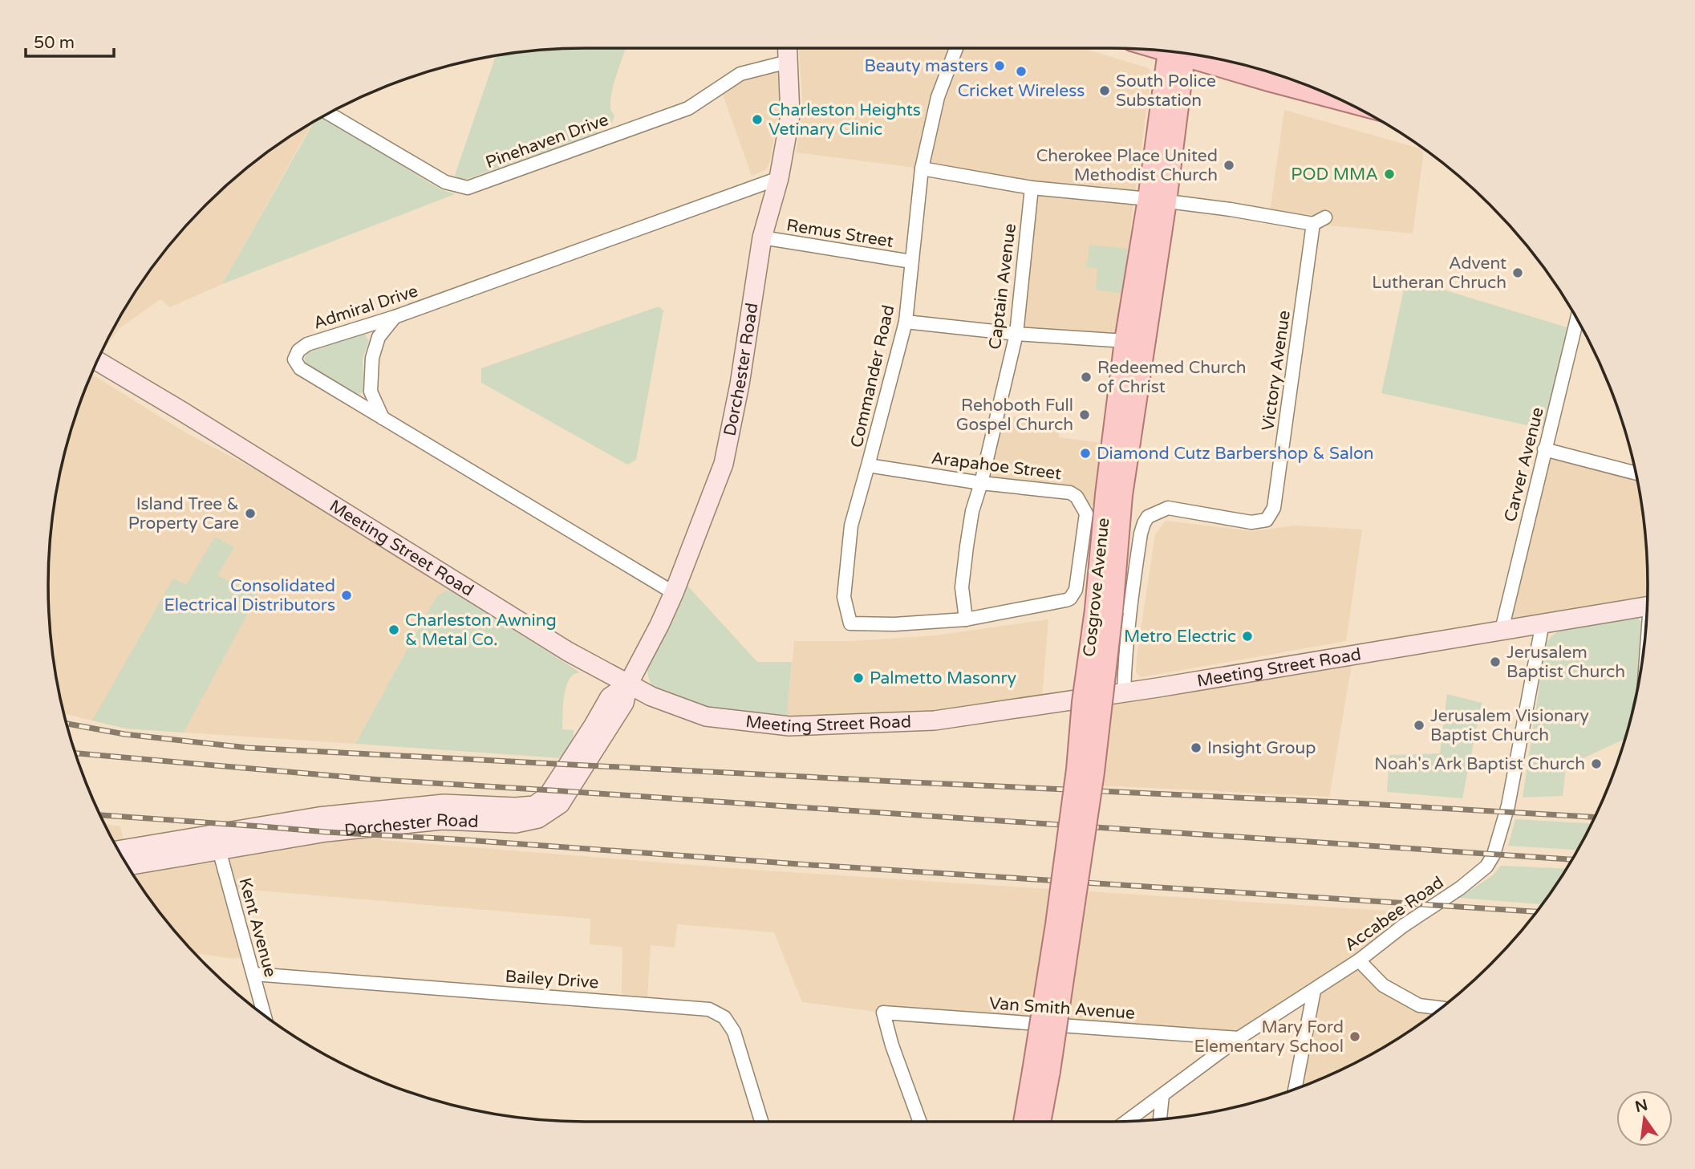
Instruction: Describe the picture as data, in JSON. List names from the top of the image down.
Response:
{
  "streets": {
    "main road": ["Cosgrove Avenue"],
    "street": [
      "Pinehaven Drive",
      "Remus Street",
      "Captain Avenue",
      "Admiral Drive",
      "Dorchester Road",
      "Victory Avenue",
      "Commander Road",
      "Carver Avenue",
      "Arapahoe Street",
      "Meeting Street Road",
      "Accabee Road",
      "Kent Avenue",
      "Bailey Drive",
      "Van Smith Avenue"
    ]
  },
  "crossings": [
    ["Pinehaven Drive", "Dorchester Road"],
    ["Remus Street", "Dorchester Road"],
    ["Remus Street", "Commander Road"],
    ["Captain Avenue", "Commander Road"],
    ["Captain Avenue", "Arapahoe Street"],
    ["Admiral Drive", "Dorchester Road"],
    ["Dorchester Road", "Meeting Street Road"],
    ["Dorchester Road", "Kent Avenue"],
    ["Victory Avenue", "Meeting Street Road"],
    ["Commander Road", "Arapahoe Street"],
    ["Carver Avenue", "Meeting Street Road"],
    ["Meeting Street Road", "Accabee Road"],
    ["Accabee Road", "Van Smith Avenue"],
    ["Kent Avenue", "Bailey Drive"]
  ],
  "places": [
    "Beauty masters",
    "Cricket Wireless",
    "South Police Substation",
    "Charleston Heights Vetinary Clinic",
    "Cherokee Place United Methodist Church",
    "POD MMA",
    "Advent Lutheran Chruch",
    "Redeemed Church of Christ",
    "Rehoboth Full Gospel Church",
    "Diamond Cutz Barbershop & Salon",
    "Island Tree & Property Care",
    "Consolidated Electrical Distributors",
    "Charleston Awning & Metal Co.",
    "Metro Electric",
    "Jerusalem Baptist Church",
    "Palmetto Masonry",
    "Jerusalem Visionary Baptist Church",
    "Insight Group",
    "Noah's Ark Baptist Church",
    "Mary Ford Elementary School"
  ],
  "scale_bar": "50 m",
  "north": "top"
}
